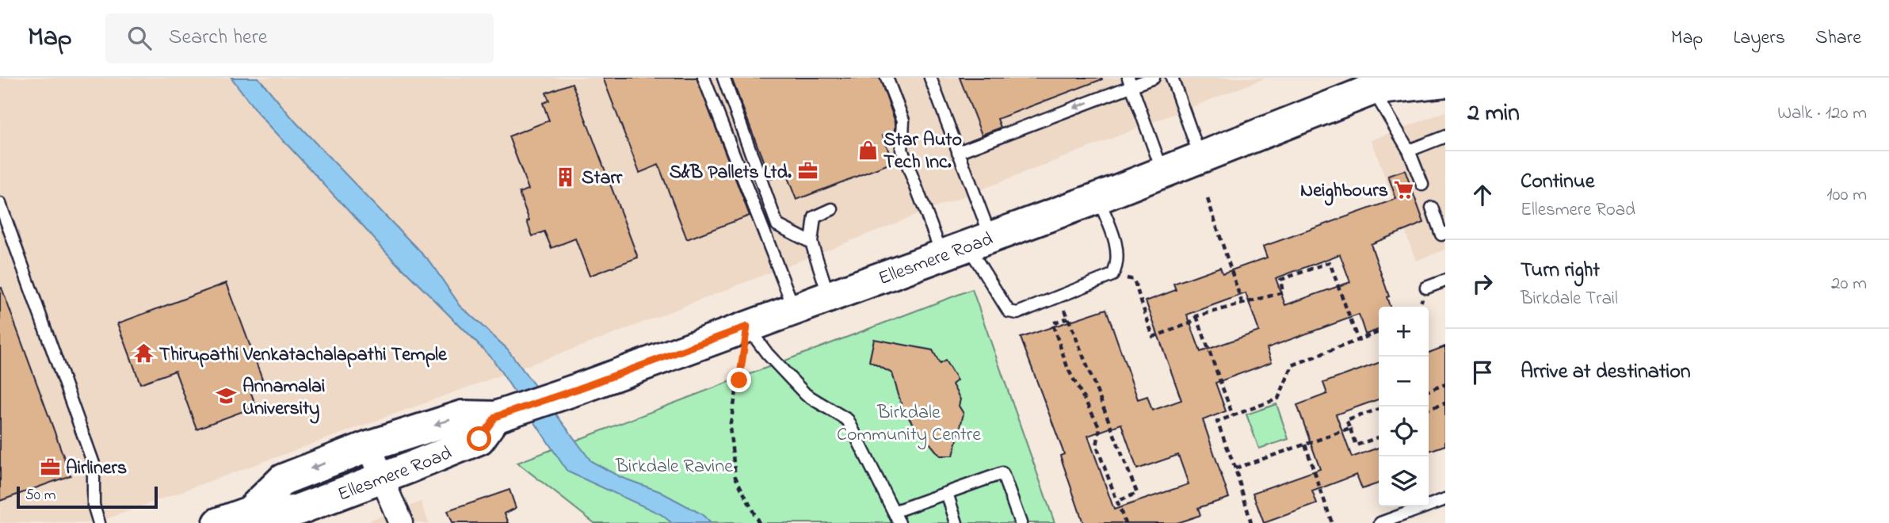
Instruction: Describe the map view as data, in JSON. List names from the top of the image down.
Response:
{
  "streets": {
    "main road": ["Ellesmere Road"]
  },
  "parks": ["Birkdale Community Centre", "Birkdale Ravine"],
  "places": {
    "shop": ["Star Auto Tech Inc."],
    "office": ["S&B Pallets Ltd.", "Airliners"],
    "building": ["Starr"],
    "supermarket": ["Neighbours"],
    "temple": ["Thirupathi Venkatachalapathi Temple"],
    "school or university": ["Annamalai University"]
  },
  "scale_bar": "50 m",
  "page": {
    "header": "Map",
    "search": "Search here",
    "nav": ["Map", "Layers", "Share"],
    "heading": ["2 min", "Walk · 120 m"],
    "list": [
      ["Continue", "Ellesmere Road", "100 m"],
      ["Turn right", "Birkdale Trail", "20 m"],
      "Arrive at destination"
    ],
    "map_buttons": ["+", "−"],
    "scale": "50 m"
  }
}
